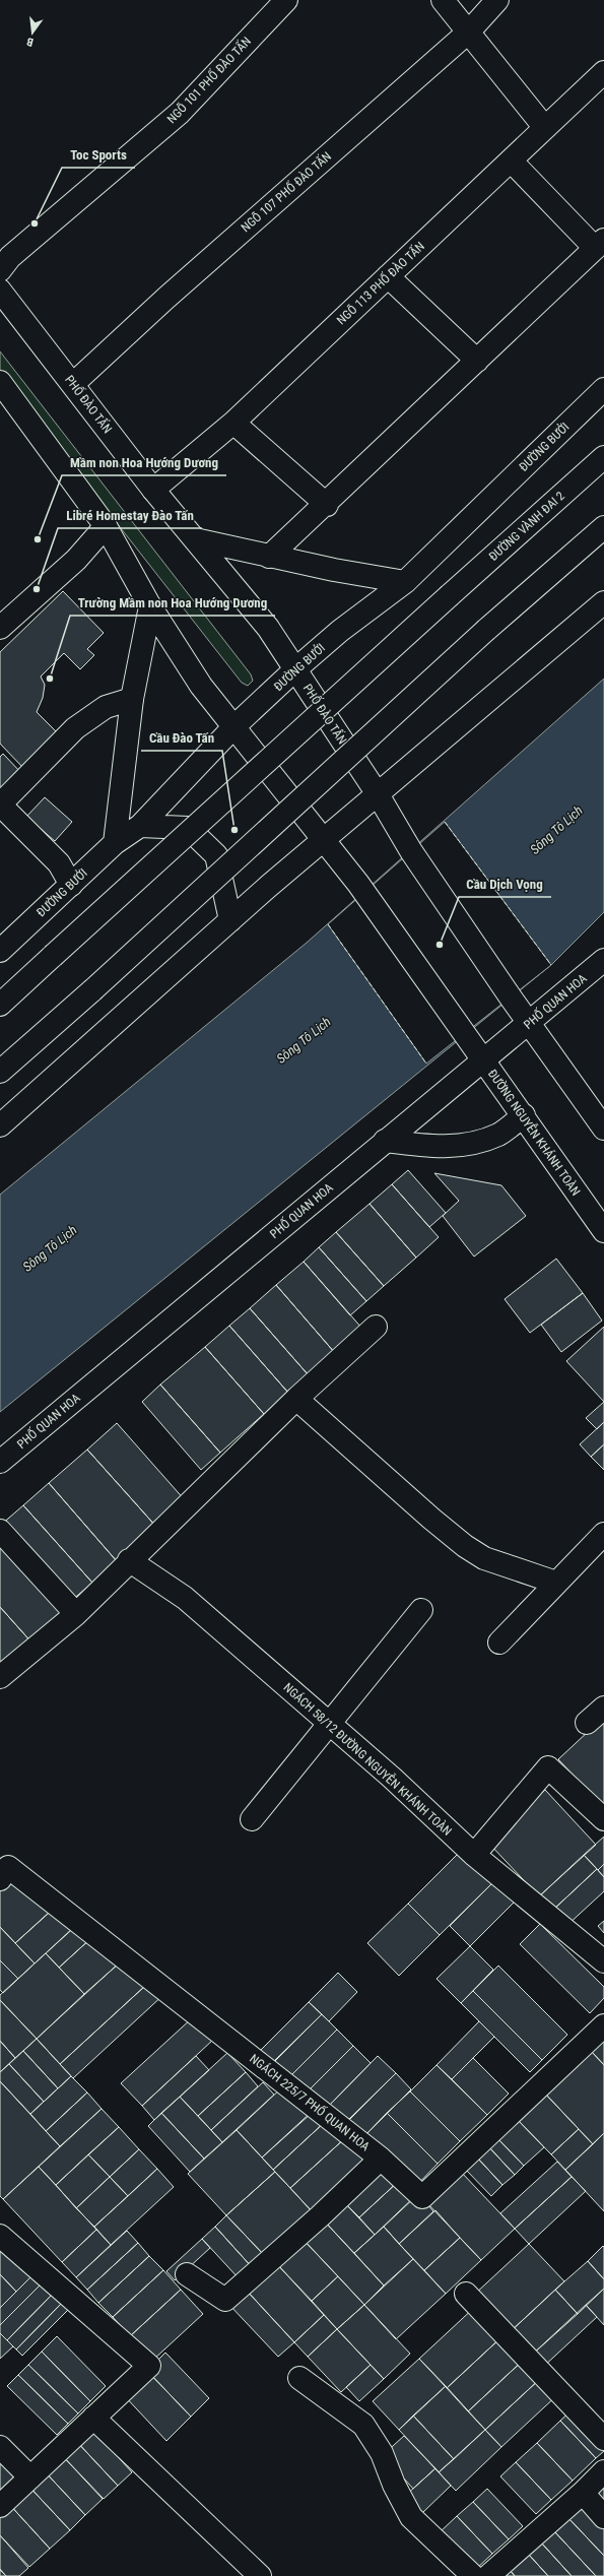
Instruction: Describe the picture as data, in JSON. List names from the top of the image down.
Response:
{
  "streets": {
    "main road": [
      "NGÕ 101 PHỐ ĐÀO TẤN",
      "NGÕ 107 PHỐ ĐÀO TẤN",
      "NGÕ 113 PHỐ ĐÀO TẤN",
      "PHỐ ĐÀO TẤN",
      "ĐƯỜNG BƯỞI",
      "ĐƯỜNG VÀNH ĐAI 2",
      "PHỐ QUAN HOA",
      "ĐƯỜNG NGUYỄN KHÁNH TOÀN",
      "NGÁCH 58/12 ĐƯỜNG NGUYỄN KHÁNH TOÀN",
      "NGÁCH 225/7 PHỐ QUAN HOA"
    ]
  },
  "crossings": [
    ["NGÕ 107 PHỐ ĐÀO TẤN", "PHỐ ĐÀO TẤN"],
    ["NGÕ 113 PHỐ ĐÀO TẤN", "PHỐ ĐÀO TẤN"],
    ["PHỐ ĐÀO TẤN", "ĐƯỜNG BƯỞI"],
    ["PHỐ QUAN HOA", "ĐƯỜNG NGUYỄN KHÁNH TOÀN"]
  ],
  "water": ["Sông Tô Lịch"],
  "places": [
    "Toc Sports",
    "Mầm non Hoa Hướng Dương",
    "Libré Homestay Đào Tấn",
    "Trường Mầm non Hoa Hướng Dương",
    "Cầu Đào Tấn",
    "Cầu Dịch Vọng"
  ],
  "north": "bottom"
}
